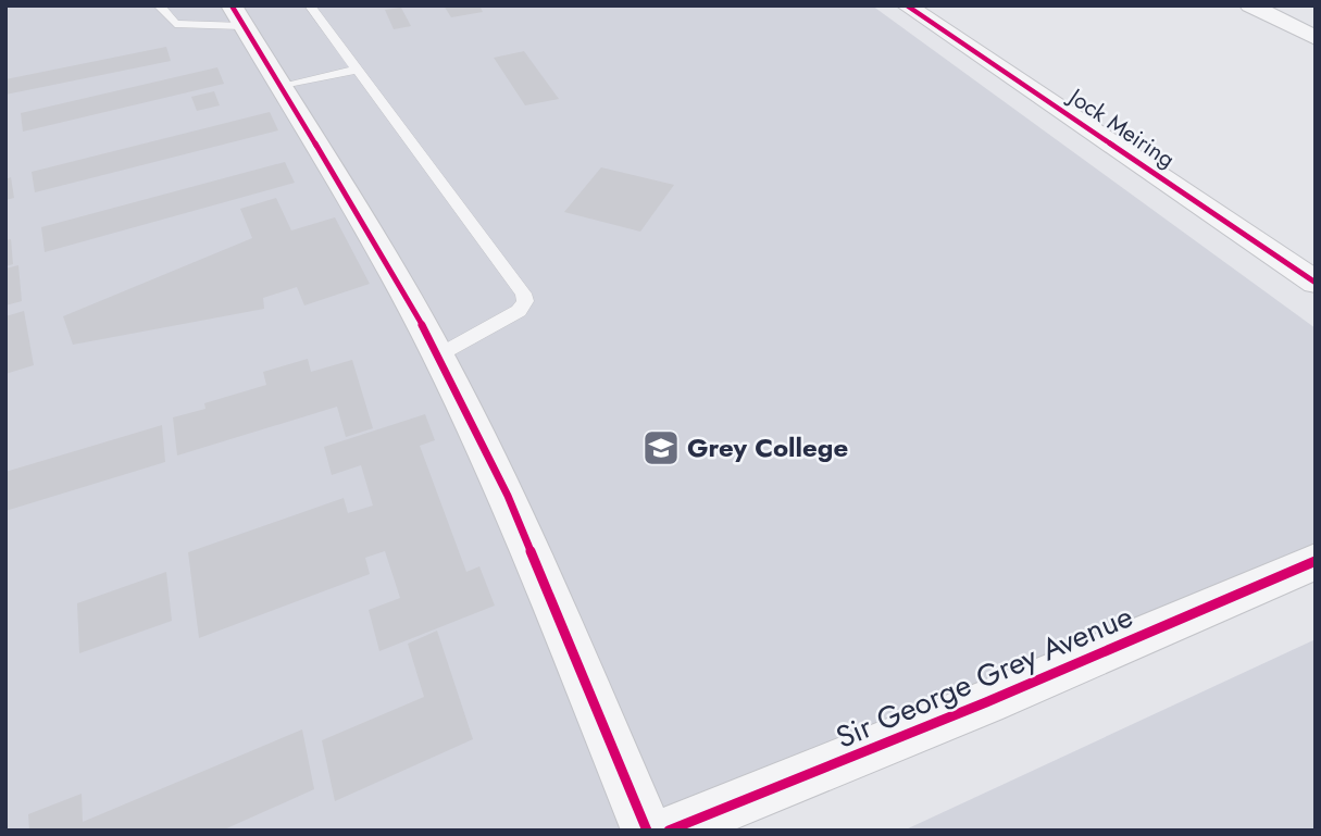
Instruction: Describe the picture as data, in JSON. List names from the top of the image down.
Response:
{
  "streets": {
    "street": ["Jock Meiring", "Sir George Grey Avenue"]
  },
  "places": {
    "school or university": ["Grey College"]
  }
}
